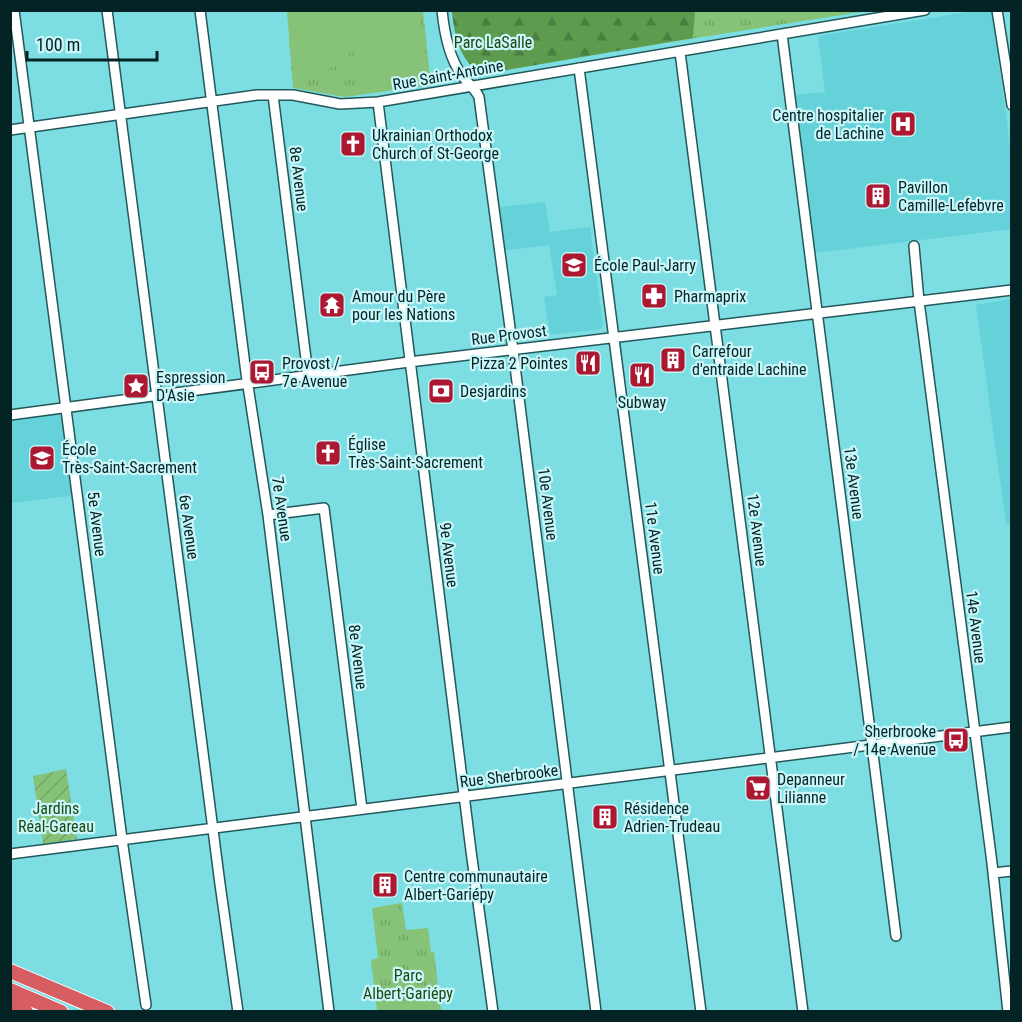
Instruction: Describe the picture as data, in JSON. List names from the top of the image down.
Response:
{
  "streets": {
    "street": [
      "Rue Saint-Antoine",
      "8e Avenue",
      "Rue Provost",
      "13e Avenue",
      "10e Avenue",
      "7e Avenue",
      "5e Avenue",
      "6e Avenue",
      "12e Avenue",
      "11e Avenue",
      "9e Avenue",
      "14e Avenue",
      "Rue Sherbrooke"
    ]
  },
  "crossings": [
    ["Rue Saint-Antoine", "8e Avenue"],
    ["Rue Saint-Antoine", "13e Avenue"],
    ["Rue Saint-Antoine", "10e Avenue"],
    ["Rue Saint-Antoine", "7e Avenue"],
    ["Rue Saint-Antoine", "5e Avenue"],
    ["Rue Saint-Antoine", "6e Avenue"],
    ["Rue Saint-Antoine", "12e Avenue"],
    ["Rue Saint-Antoine", "11e Avenue"],
    ["Rue Saint-Antoine", "9e Avenue"],
    ["8e Avenue", "Rue Provost"],
    ["8e Avenue", "7e Avenue"],
    ["8e Avenue", "Rue Sherbrooke"],
    ["Rue Provost", "13e Avenue"],
    ["Rue Provost", "10e Avenue"],
    ["Rue Provost", "7e Avenue"],
    ["Rue Provost", "5e Avenue"],
    ["Rue Provost", "6e Avenue"],
    ["Rue Provost", "12e Avenue"],
    ["Rue Provost", "11e Avenue"],
    ["Rue Provost", "9e Avenue"],
    ["Rue Provost", "14e Avenue"],
    ["13e Avenue", "Rue Sherbrooke"],
    ["10e Avenue", "Rue Sherbrooke"],
    ["7e Avenue", "Rue Sherbrooke"],
    ["5e Avenue", "Rue Sherbrooke"],
    ["6e Avenue", "Rue Sherbrooke"],
    ["12e Avenue", "Rue Sherbrooke"],
    ["11e Avenue", "Rue Sherbrooke"],
    ["9e Avenue", "Rue Sherbrooke"],
    ["14e Avenue", "Rue Sherbrooke"]
  ],
  "parks": ["Parc LaSalle", "Jardins Réal-Gareau", "Parc Albert-Gariépy"],
  "places": {
    "hospital": ["Centre hospitalier de Lachine"],
    "church": ["Ukrainian Orthodox Church of St-George", "Église Très-Saint-Sacrement"],
    "building": [
      "Pavillon Camille-Lefebvre",
      "Carrefour d'entraide Lachine",
      "Résidence Adrien-Trudeau",
      "Centre communautaire Albert-Gariépy"
    ],
    "school or university": ["École Paul-Jarry", "École Très-Saint-Sacrement"],
    "pharmacy": ["Pharmaprix"],
    "temple": ["Amour du Père pour les Nations"],
    "restaurant": ["Pizza 2 Pointes", "Subway"],
    "bus stop": ["Provost / 7e Avenue", "Sherbrooke / 14e Avenue"],
    "place": ["Espression D'Asie"],
    "bank": ["Desjardins"],
    "supermarket": ["Depanneur Lilianne"]
  },
  "scale_bar": "100 m"
}
